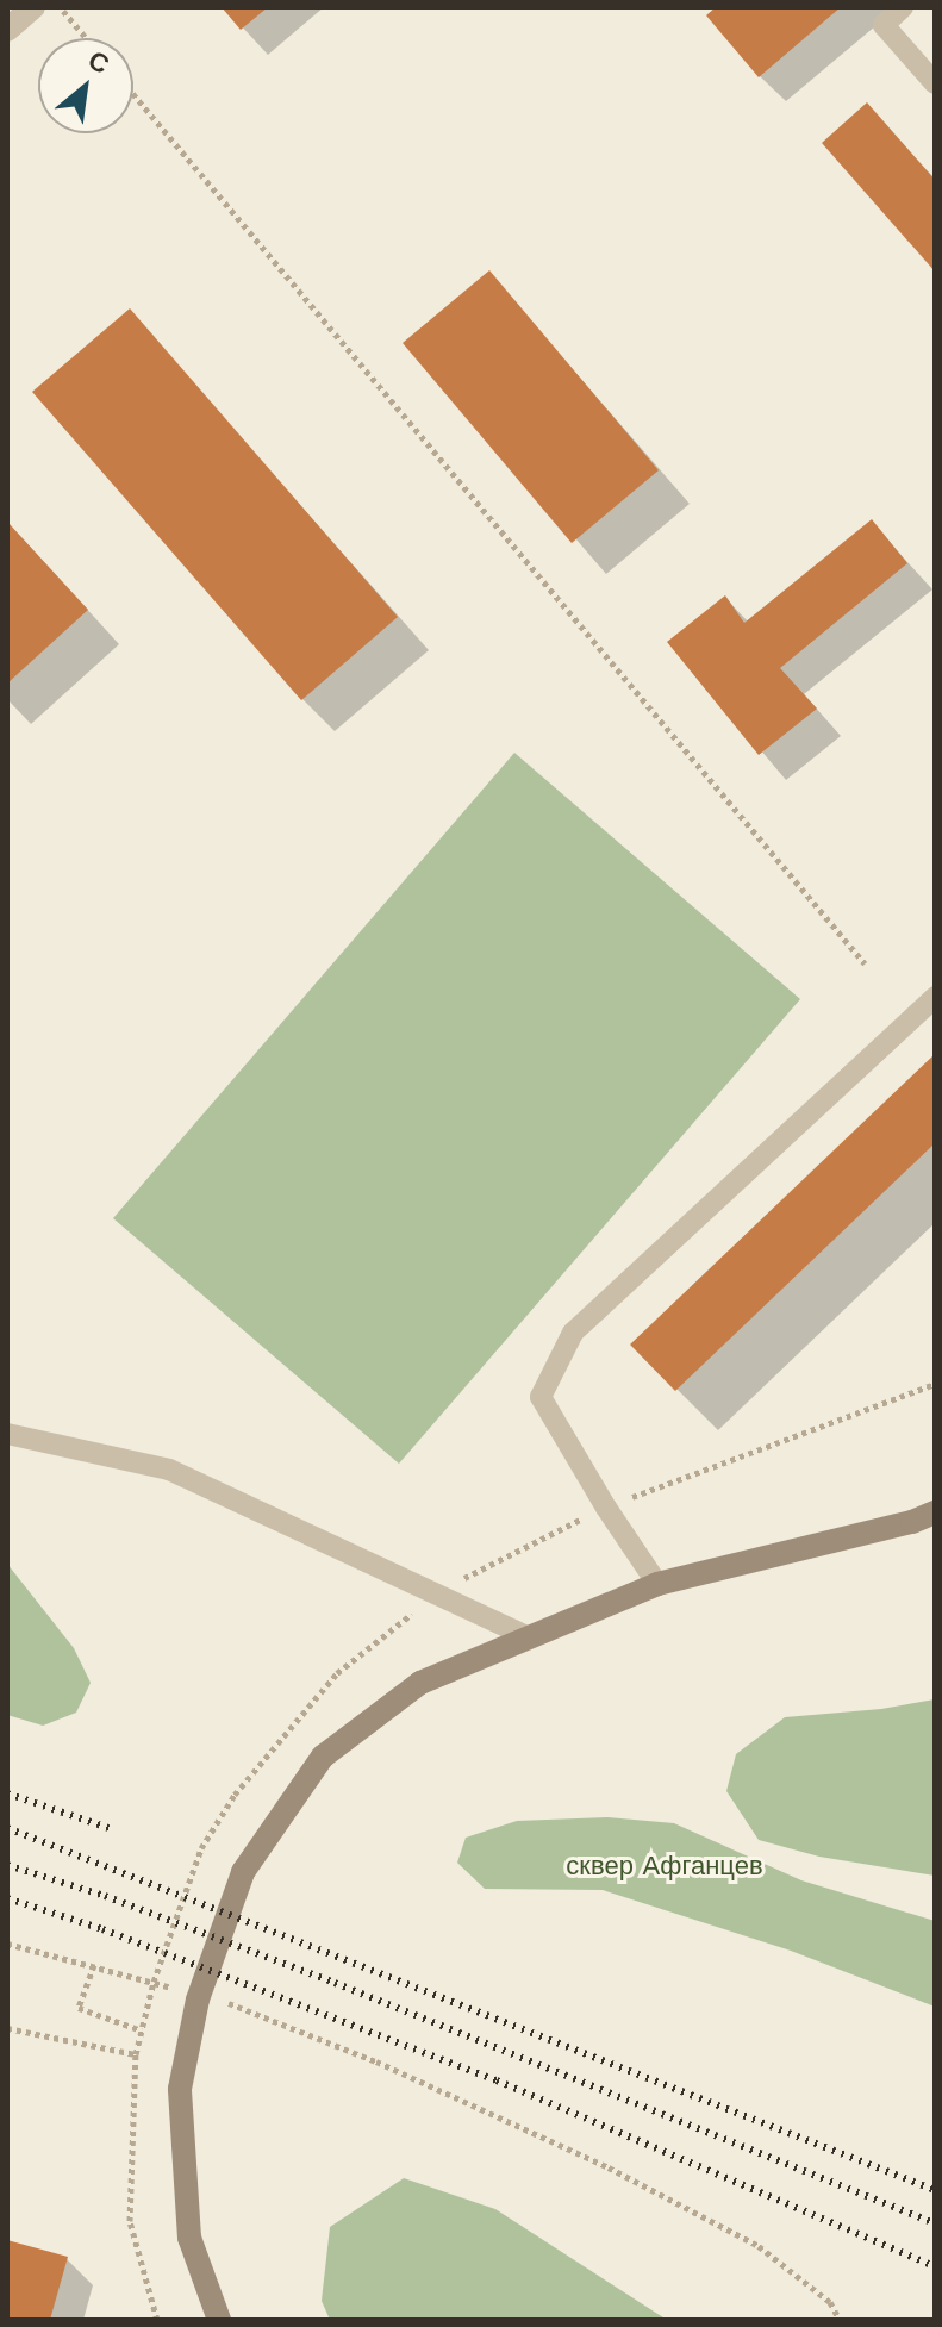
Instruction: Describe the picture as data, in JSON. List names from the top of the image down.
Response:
{
  "parks": ["сквер Афганцев"],
  "north": "top right"
}
